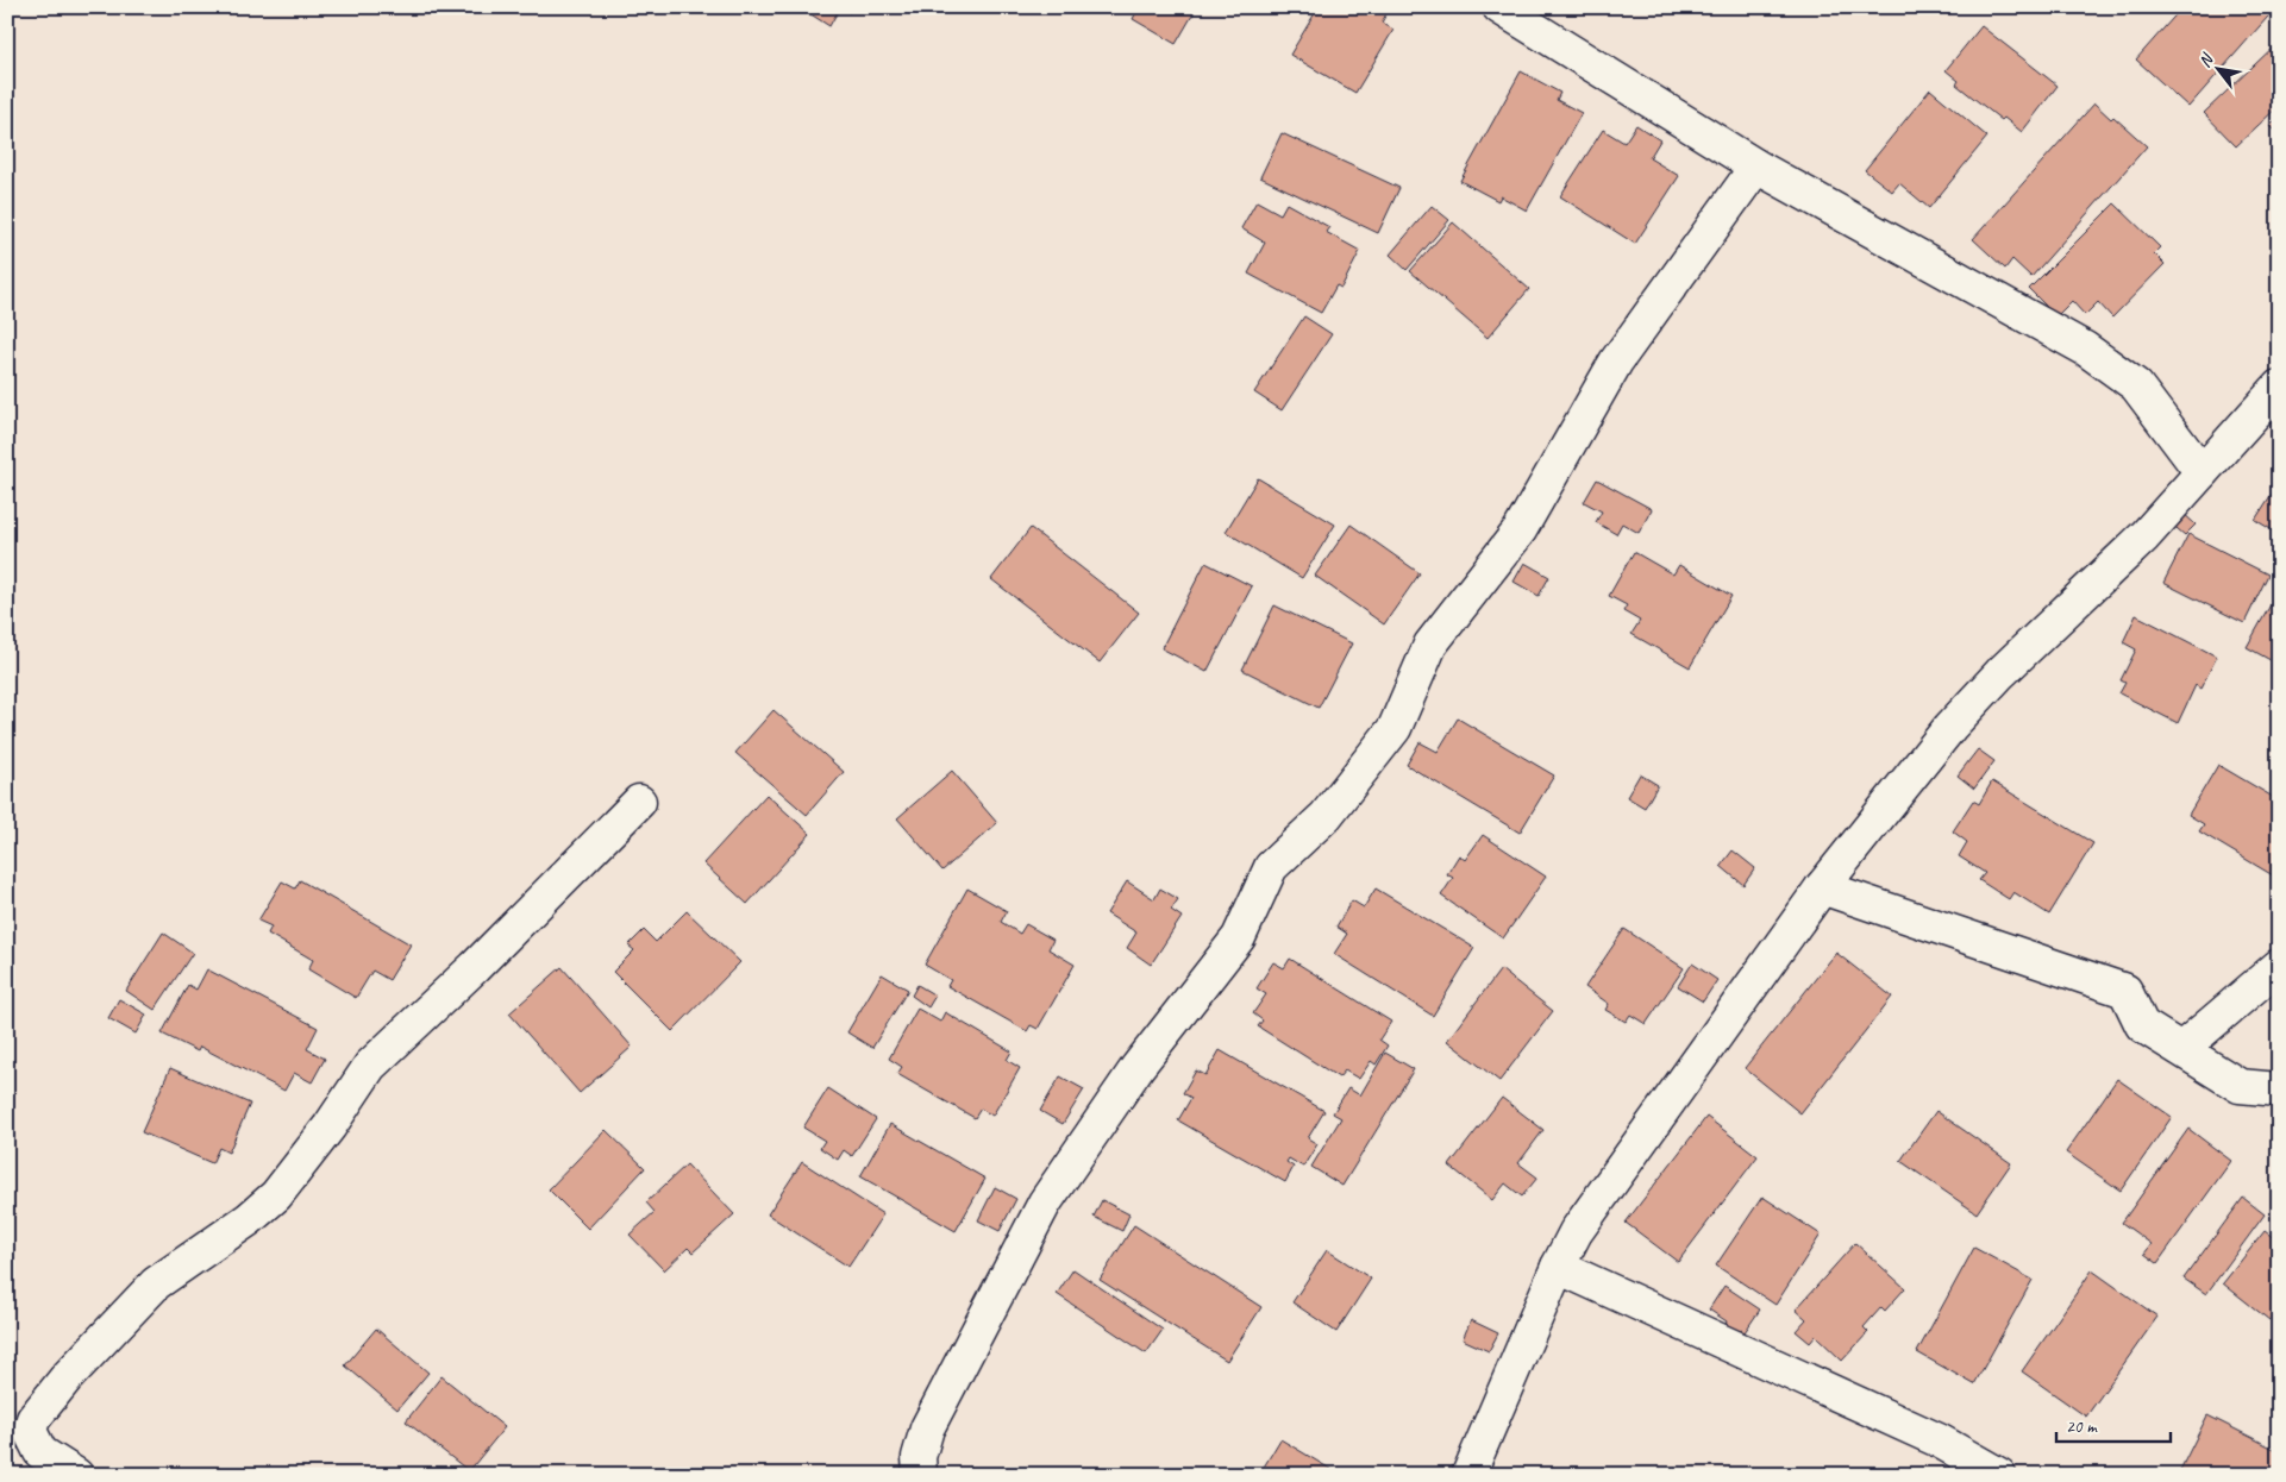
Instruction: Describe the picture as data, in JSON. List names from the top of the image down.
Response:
{
  "scale_bar": "20 m",
  "north": "top left"
}
